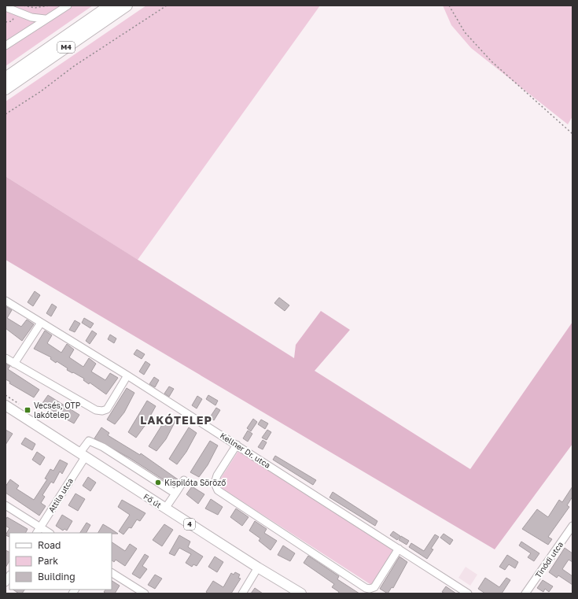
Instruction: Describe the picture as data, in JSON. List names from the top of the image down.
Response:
{
  "streets": {
    "highway": ["M4"],
    "main road": ["Fő út", "4"],
    "street": ["Kellner Dr. utca", "Attila utca", "Tinódi utca"]
  },
  "crossings": [
    ["Attila utca", "Fő út"]
  ],
  "districts": ["LAKÓTELEP"],
  "places": {
    "transit": ["Vecsés, OTP lakótelep"],
    "other": ["Kispilóta Söröző"]
  },
  "legend": ["Road", "Park", "Building"]
}
